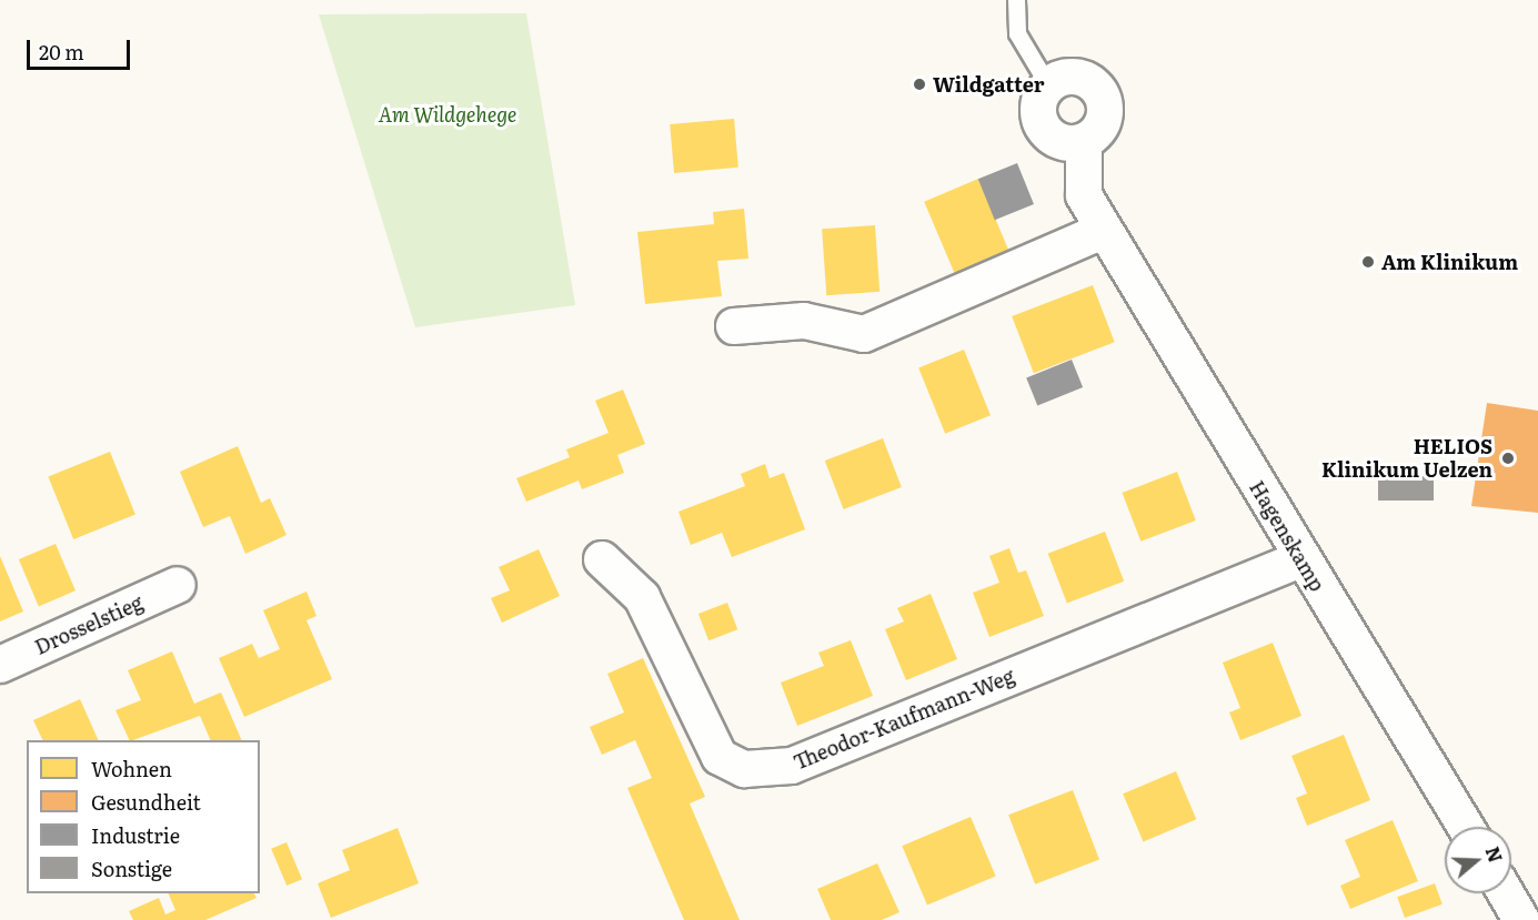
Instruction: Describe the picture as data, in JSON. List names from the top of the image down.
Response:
{
  "streets": {
    "street": ["Hagenskamp", "Drosselstieg", "Theodor-Kaufmann-Weg"]
  },
  "crossings": [
    ["Hagenskamp", "Theodor-Kaufmann-Weg"]
  ],
  "parks": ["Am Wildgehege"],
  "places": ["Wildgatter", "Am Klinikum", "HELIOS Klinikum Uelzen"],
  "legend": [
    "Wohnen",
    "Gesundheit",
    "Industrie",
    "Sonstige"
  ],
  "scale_bar": "20 m",
  "north": "right"
}
